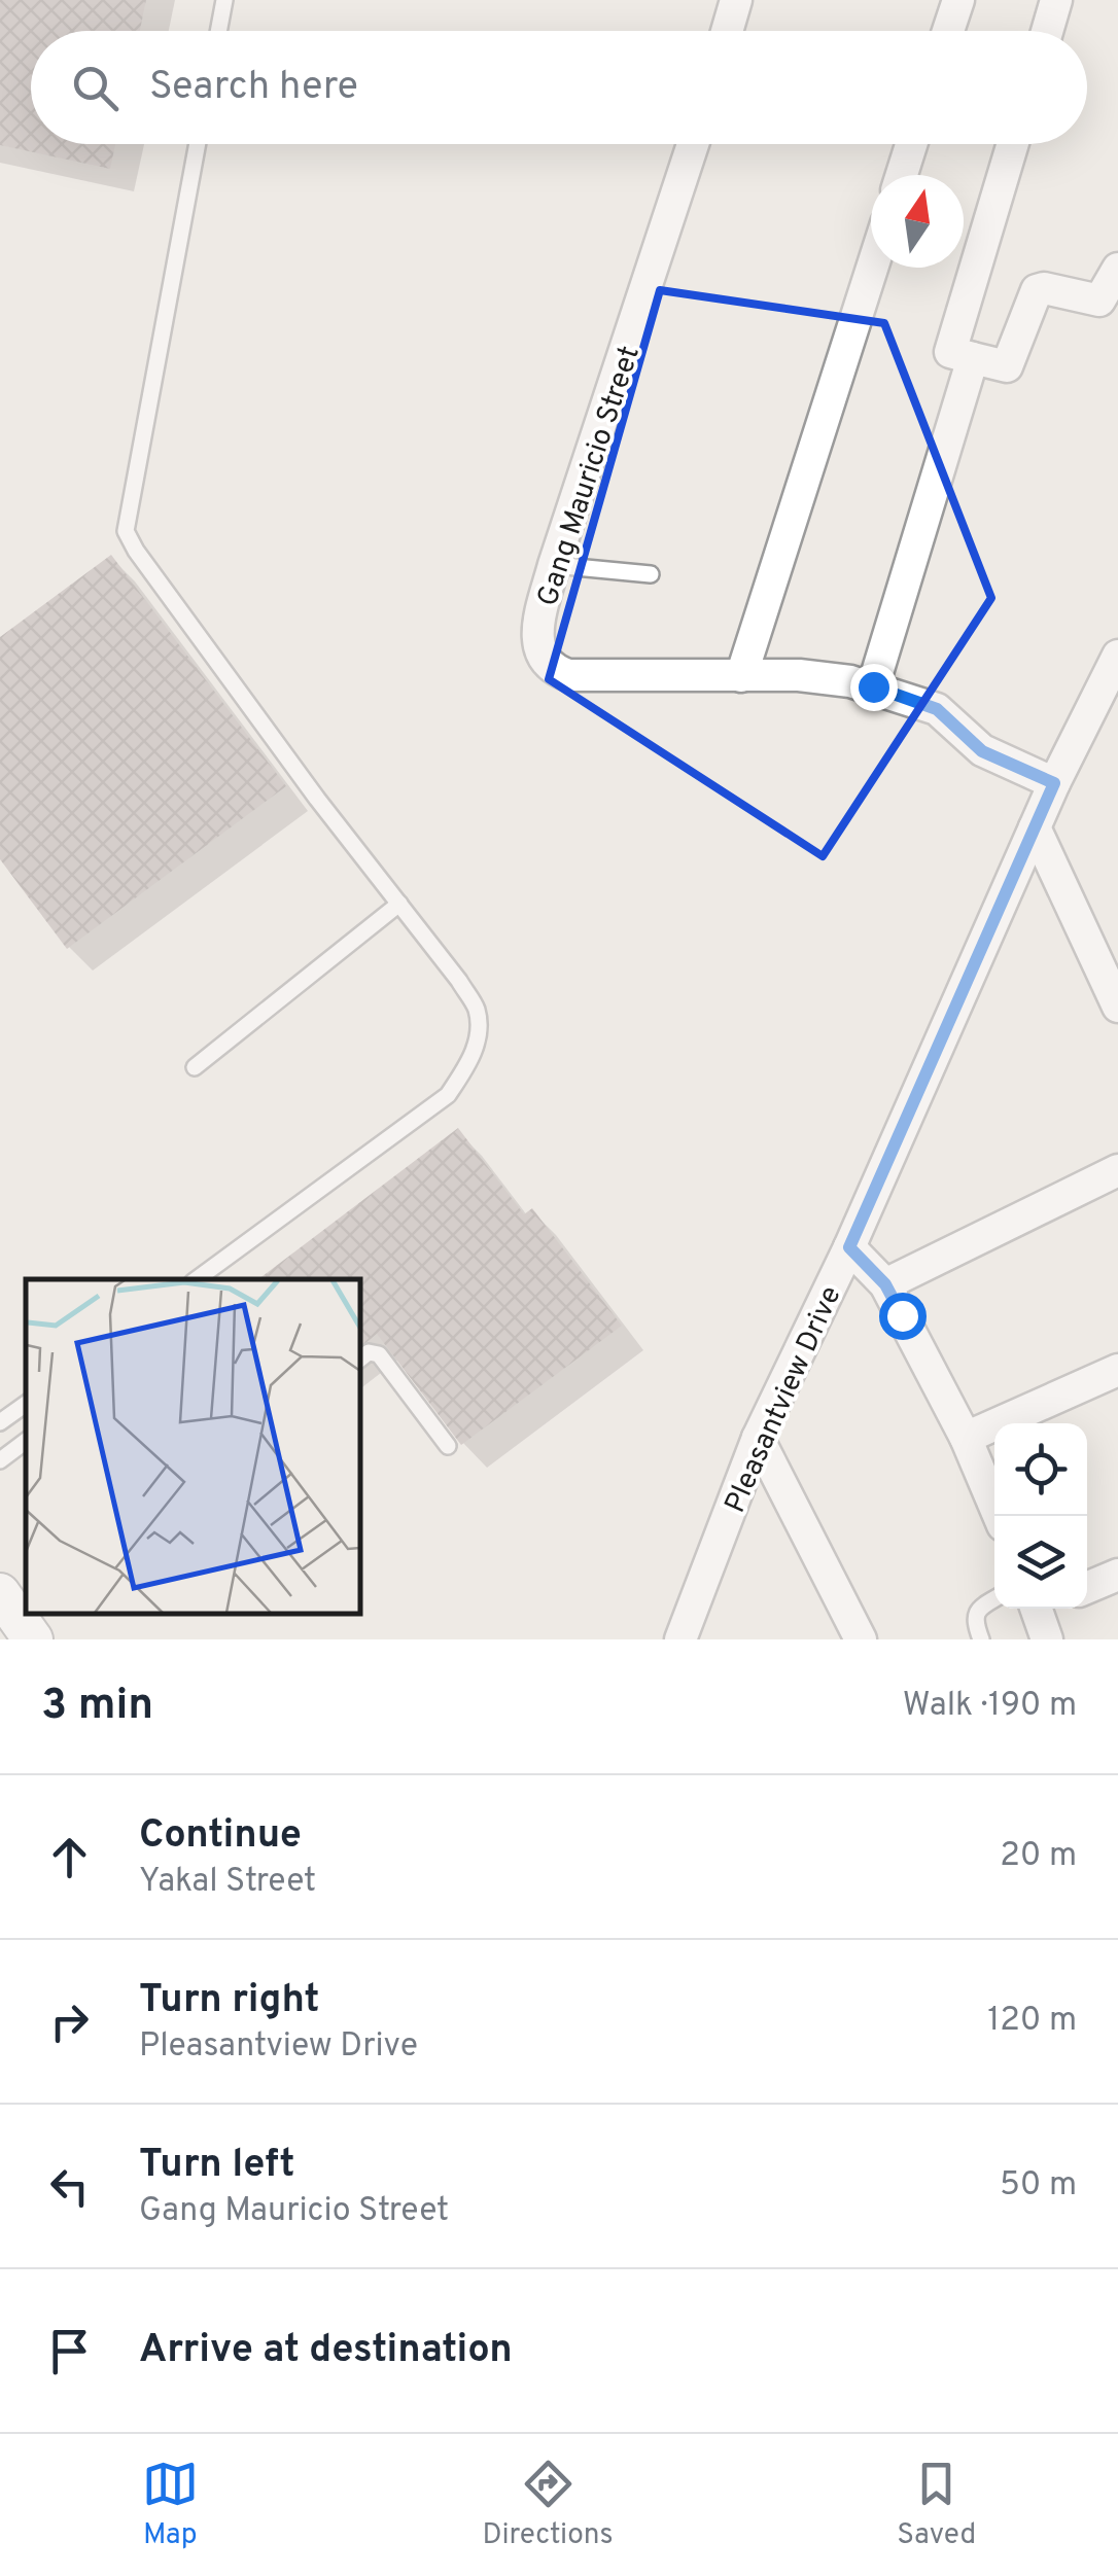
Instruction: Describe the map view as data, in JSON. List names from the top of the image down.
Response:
{
  "streets": {
    "street": ["Gang Mauricio Street", "Pleasantview Drive"]
  },
  "crossings": [
    ["Gang Mauricio Street", "Pleasantview Drive"]
  ],
  "north": "top",
  "page": {
    "search": "Search here",
    "heading": ["3 min", "Walk · 190 m"],
    "list": [
      ["Continue", "Yakal Street", "20 m"],
      ["Turn right", "Pleasantview Drive", "120 m"],
      ["Turn left", "Gang Mauricio Street", "50 m"],
      "Arrive at destination"
    ],
    "nav": ["Map", "Directions", "Saved"]
  }
}
